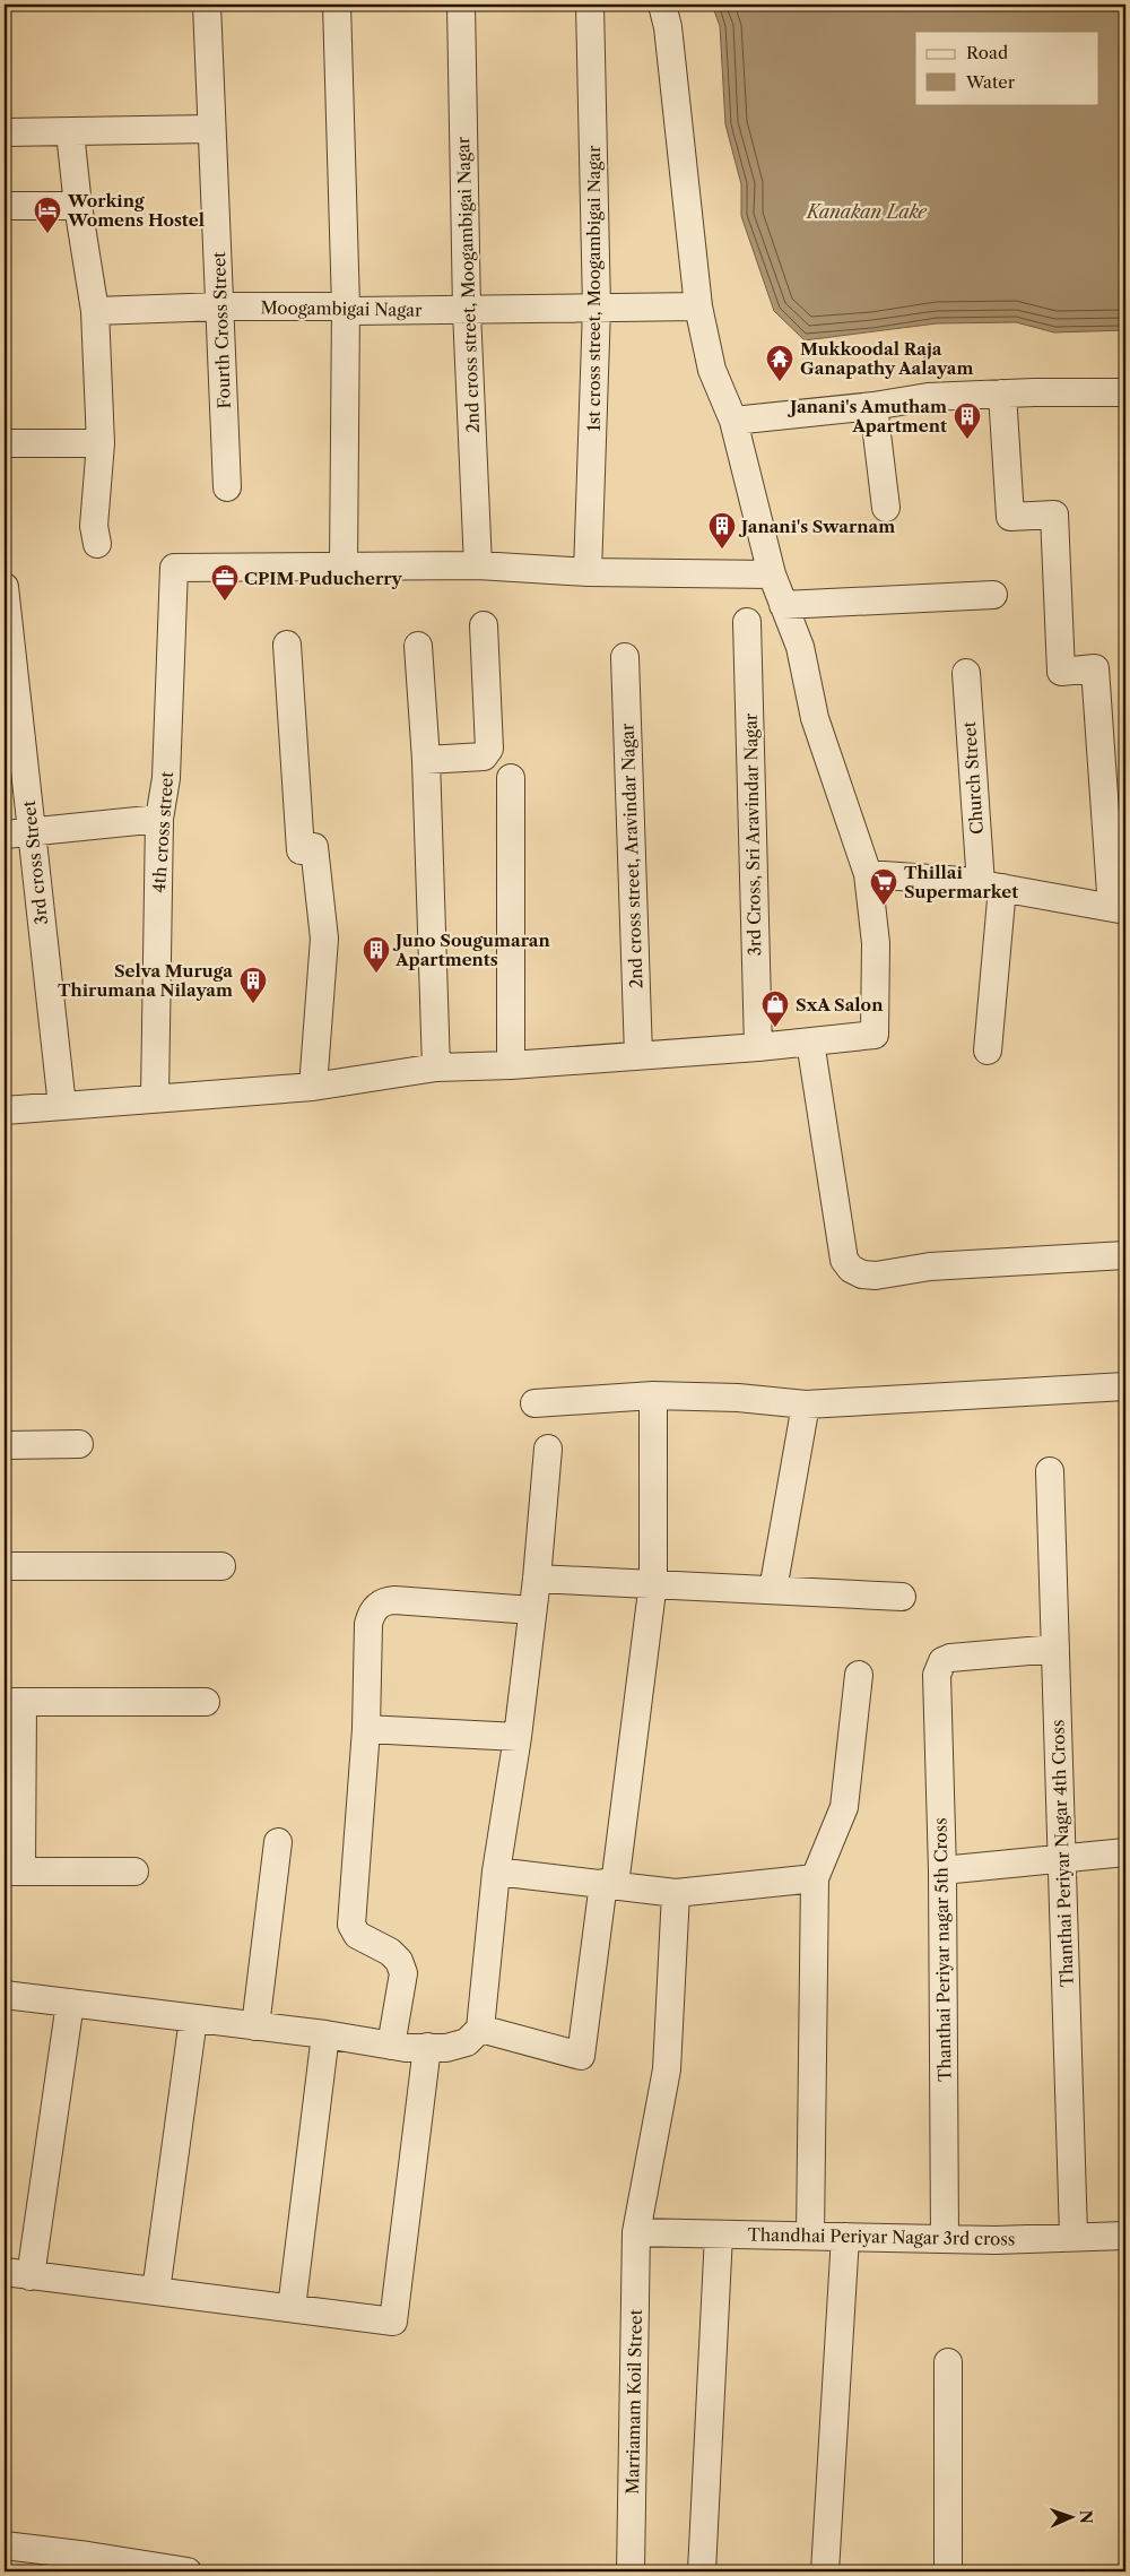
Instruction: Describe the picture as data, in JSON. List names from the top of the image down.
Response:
{
  "streets": {
    "street": [
      "2nd cross street, Moogambigai Nagar",
      "1st cross street, Moogambigai Nagar",
      "Moogambigai Nagar",
      "Fourth Cross Street",
      "Church Street",
      "4th cross street",
      "3rd Cross, Sri Aravindar Nagar",
      "2nd cross street, Aravindar Nagar",
      "3rd cross Street",
      "Thanthai Periyar Nagar 4th Cross",
      "Thanthai Periyar nagar 5th Cross",
      "Thandhai Periyar Nagar 3rd cross",
      "Marriamam Koil Street"
    ]
  },
  "crossings": [
    ["2nd cross street, Moogambigai Nagar", "Moogambigai Nagar"],
    ["1st cross street, Moogambigai Nagar", "Moogambigai Nagar"],
    ["Moogambigai Nagar", "Fourth Cross Street"],
    ["Thanthai Periyar Nagar 4th Cross", "Thanthai Periyar nagar 5th Cross"],
    ["Thanthai Periyar Nagar 4th Cross", "Thandhai Periyar Nagar 3rd cross"],
    ["Thanthai Periyar nagar 5th Cross", "Thandhai Periyar Nagar 3rd cross"],
    ["Thandhai Periyar Nagar 3rd cross", "Marriamam Koil Street"]
  ],
  "water": ["Kanakan Lake"],
  "places": {
    "hotel": ["Working Womens Hostel"],
    "temple": ["Mukkoodal Raja Ganapathy Aalayam"],
    "building": [
      "Janani's Amutham Apartment",
      "Janani's Swarnam",
      "Juno Sougumaran Apartments",
      "Selva Muruga Thirumana Nilayam"
    ],
    "office": ["CPIM Puducherry"],
    "supermarket": ["Thillai Supermarket"],
    "shop": ["SxA Salon"]
  },
  "legend": ["Road", "Water"],
  "north": "right"
}
